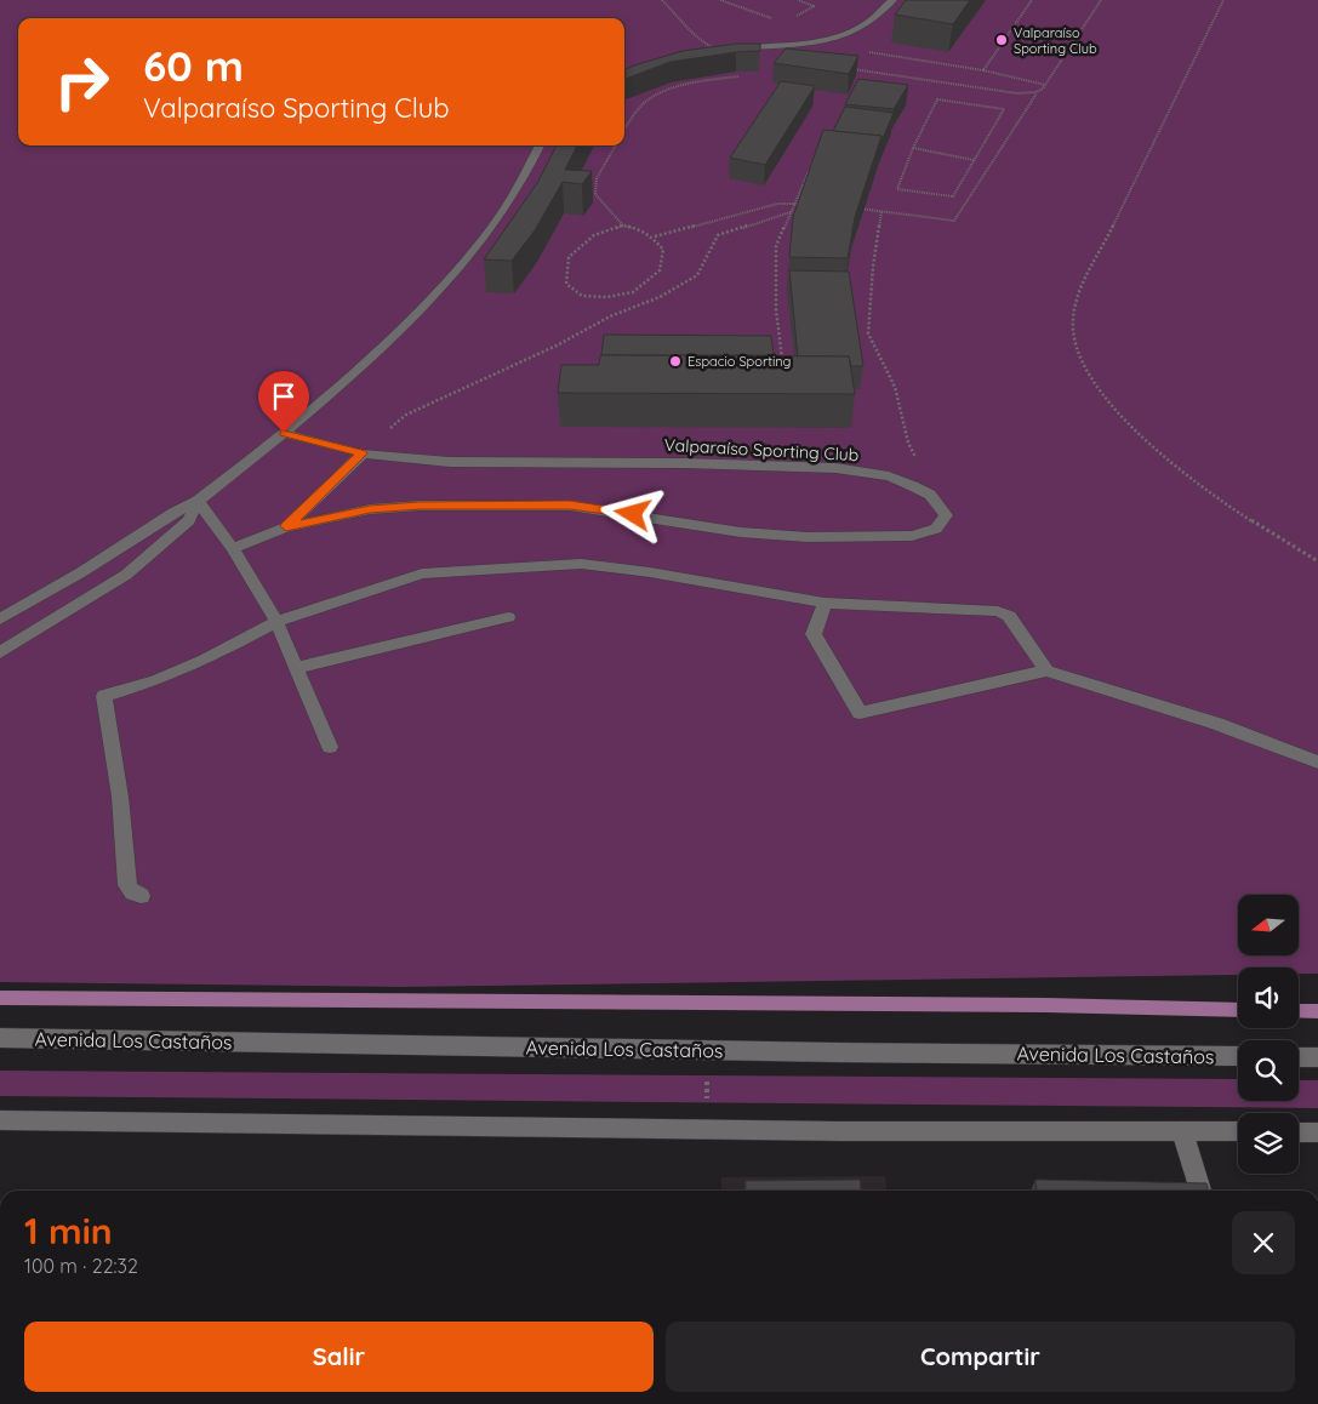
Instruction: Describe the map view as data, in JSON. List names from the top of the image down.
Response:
{
  "streets": {
    "main road": ["Valparaíso Sporting Club", "Avenida Los Castaños"]
  },
  "places": ["Valparaíso Sporting Club", "Espacio Sporting"],
  "north": "left",
  "page": {
    "turn": ["60 m", "Valparaíso Sporting Club"],
    "heading": ["1 min", "100 m · 22:32"],
    "buttons": ["Salir", "Compartir"]
  }
}
